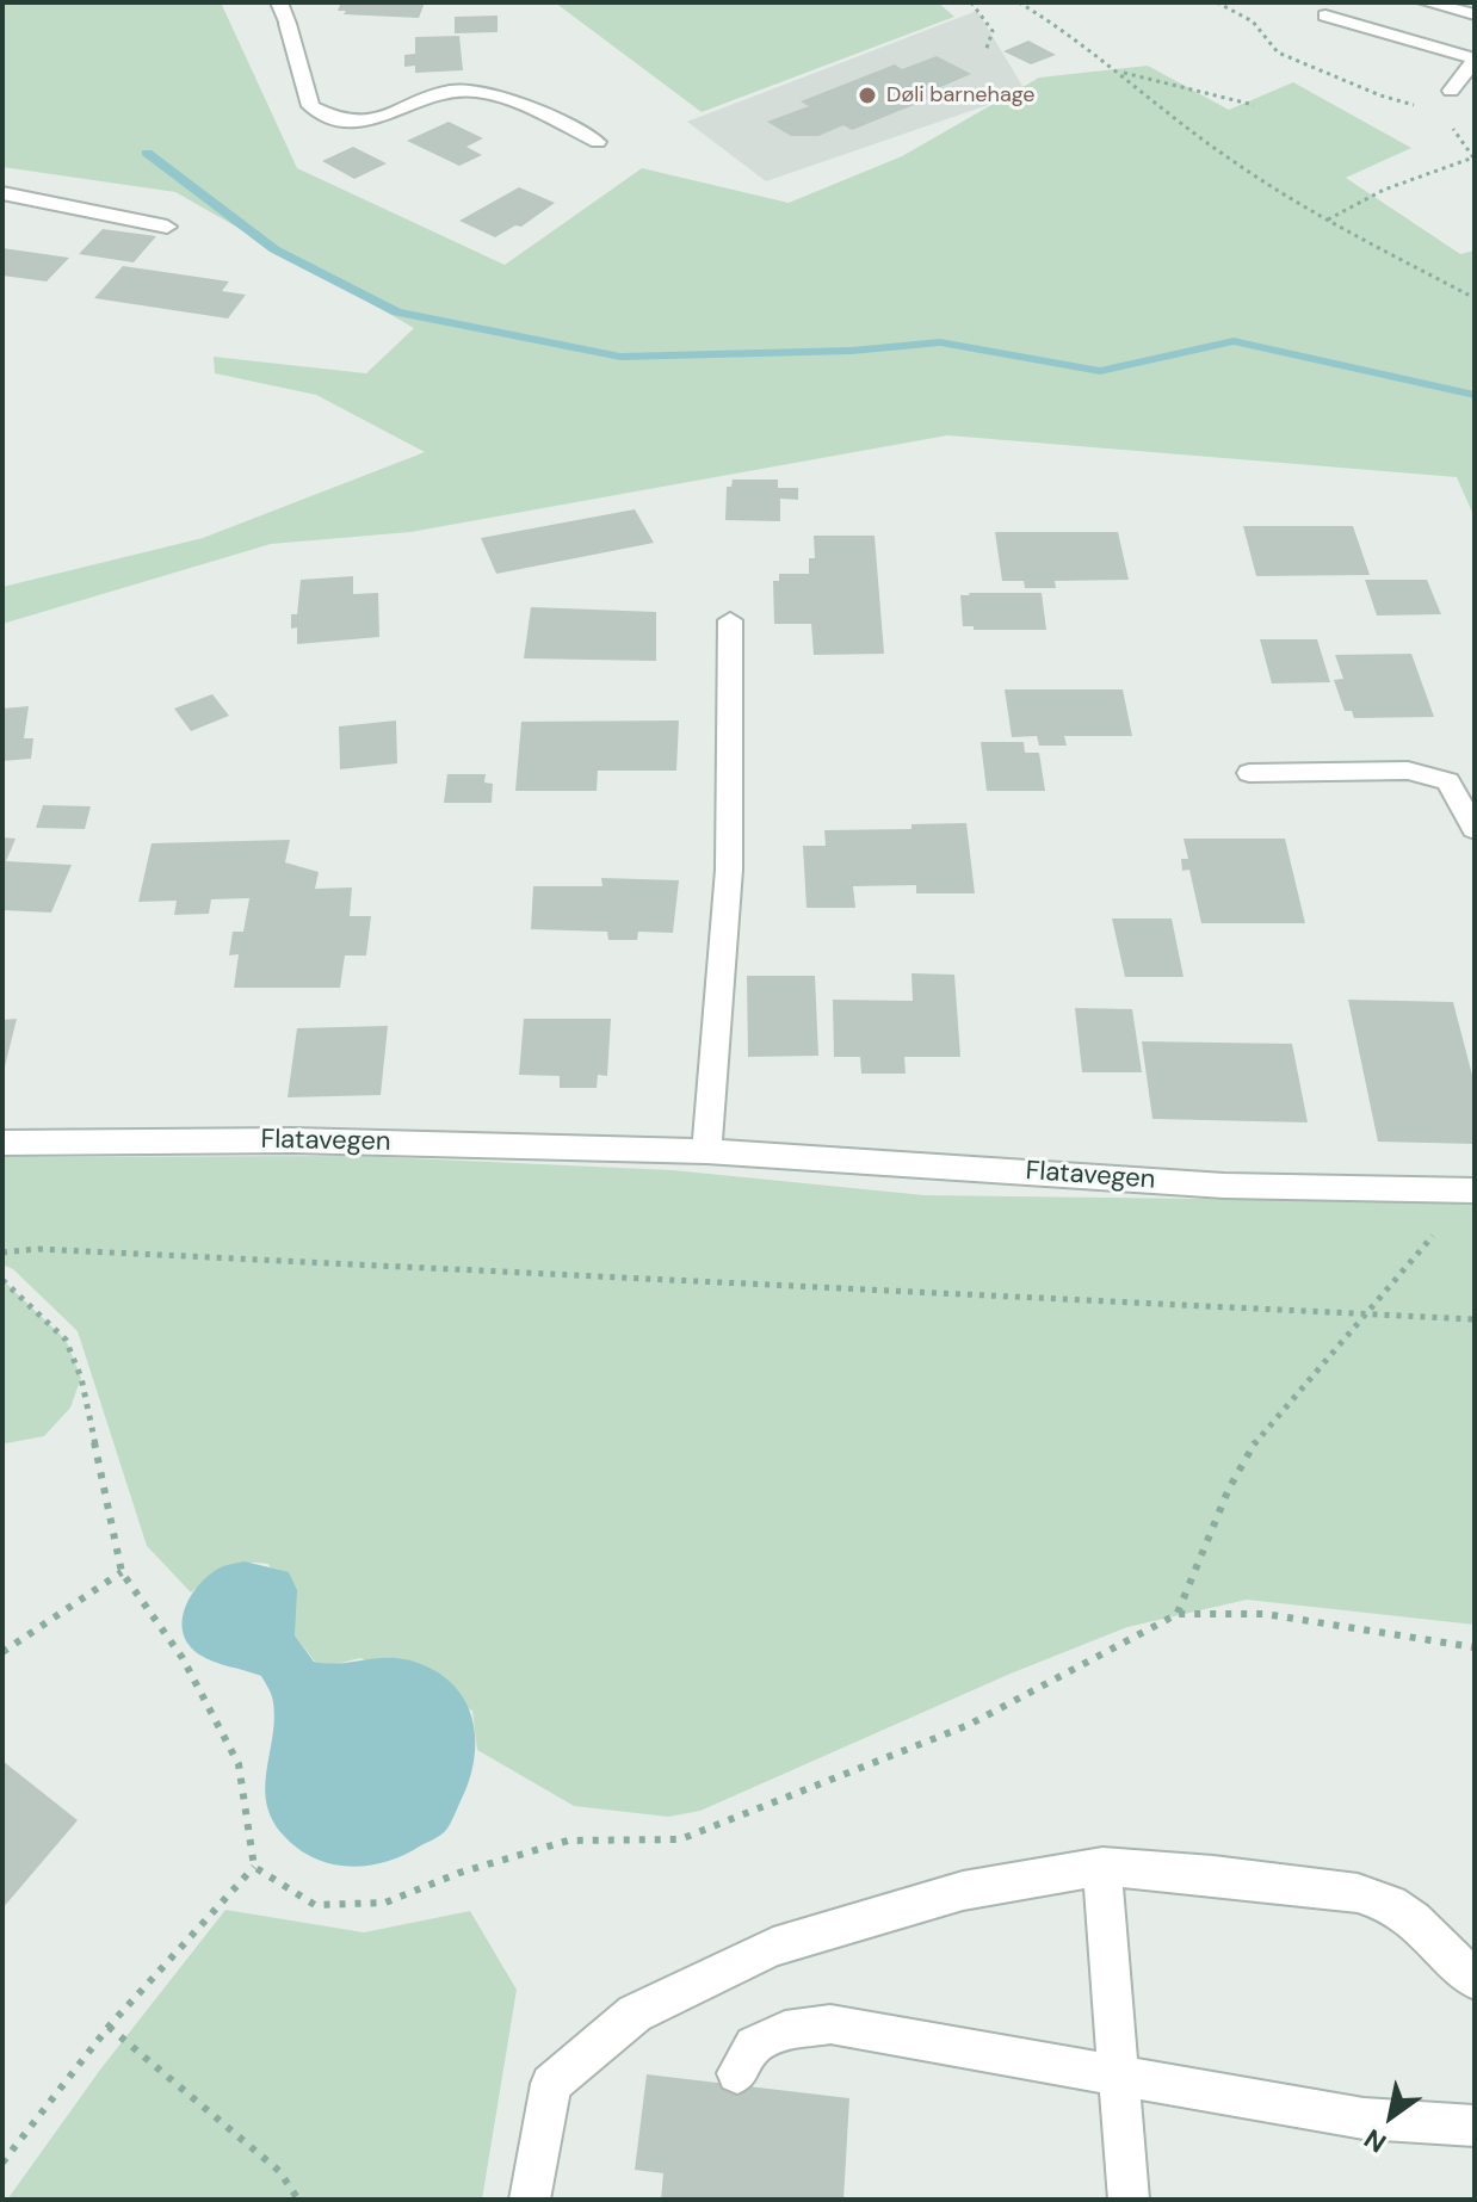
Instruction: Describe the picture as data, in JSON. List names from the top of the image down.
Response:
{
  "streets": {
    "street": ["Flatavegen"]
  },
  "places": ["Døli barnehage"],
  "north": "bottom left"
}
